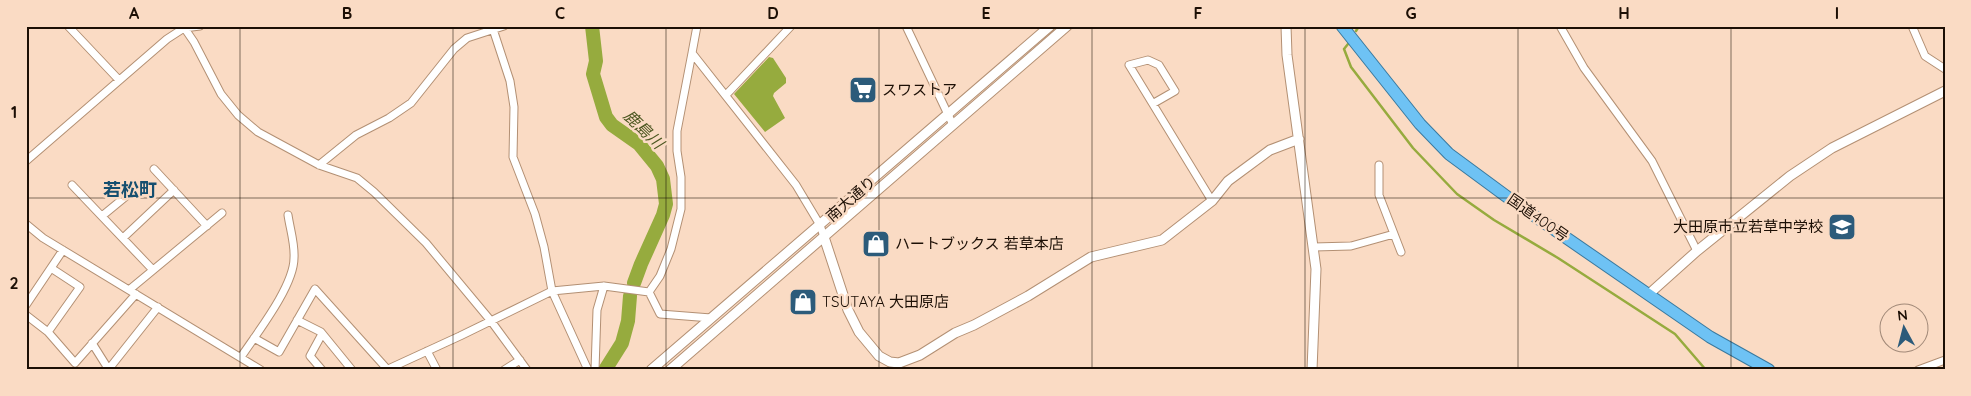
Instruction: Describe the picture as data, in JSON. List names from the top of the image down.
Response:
{
  "streets": {
    "highway": ["国道400号"],
    "street": ["南大通り"]
  },
  "districts": ["若松町"],
  "water": ["鹿島川"],
  "places": {
    "supermarket": ["スワストア"],
    "school or university": ["大田原市立若草中学校"],
    "shop": ["ハートブックス 若草本店", "TSUTAYA 大田原店"]
  },
  "north": "top",
  "grid": {
    "columns": [
      "A",
      "B",
      "C",
      "D",
      "E",
      "F",
      "G",
      "H",
      "I"
    ],
    "rows": ["1", "2"]
  }
}
